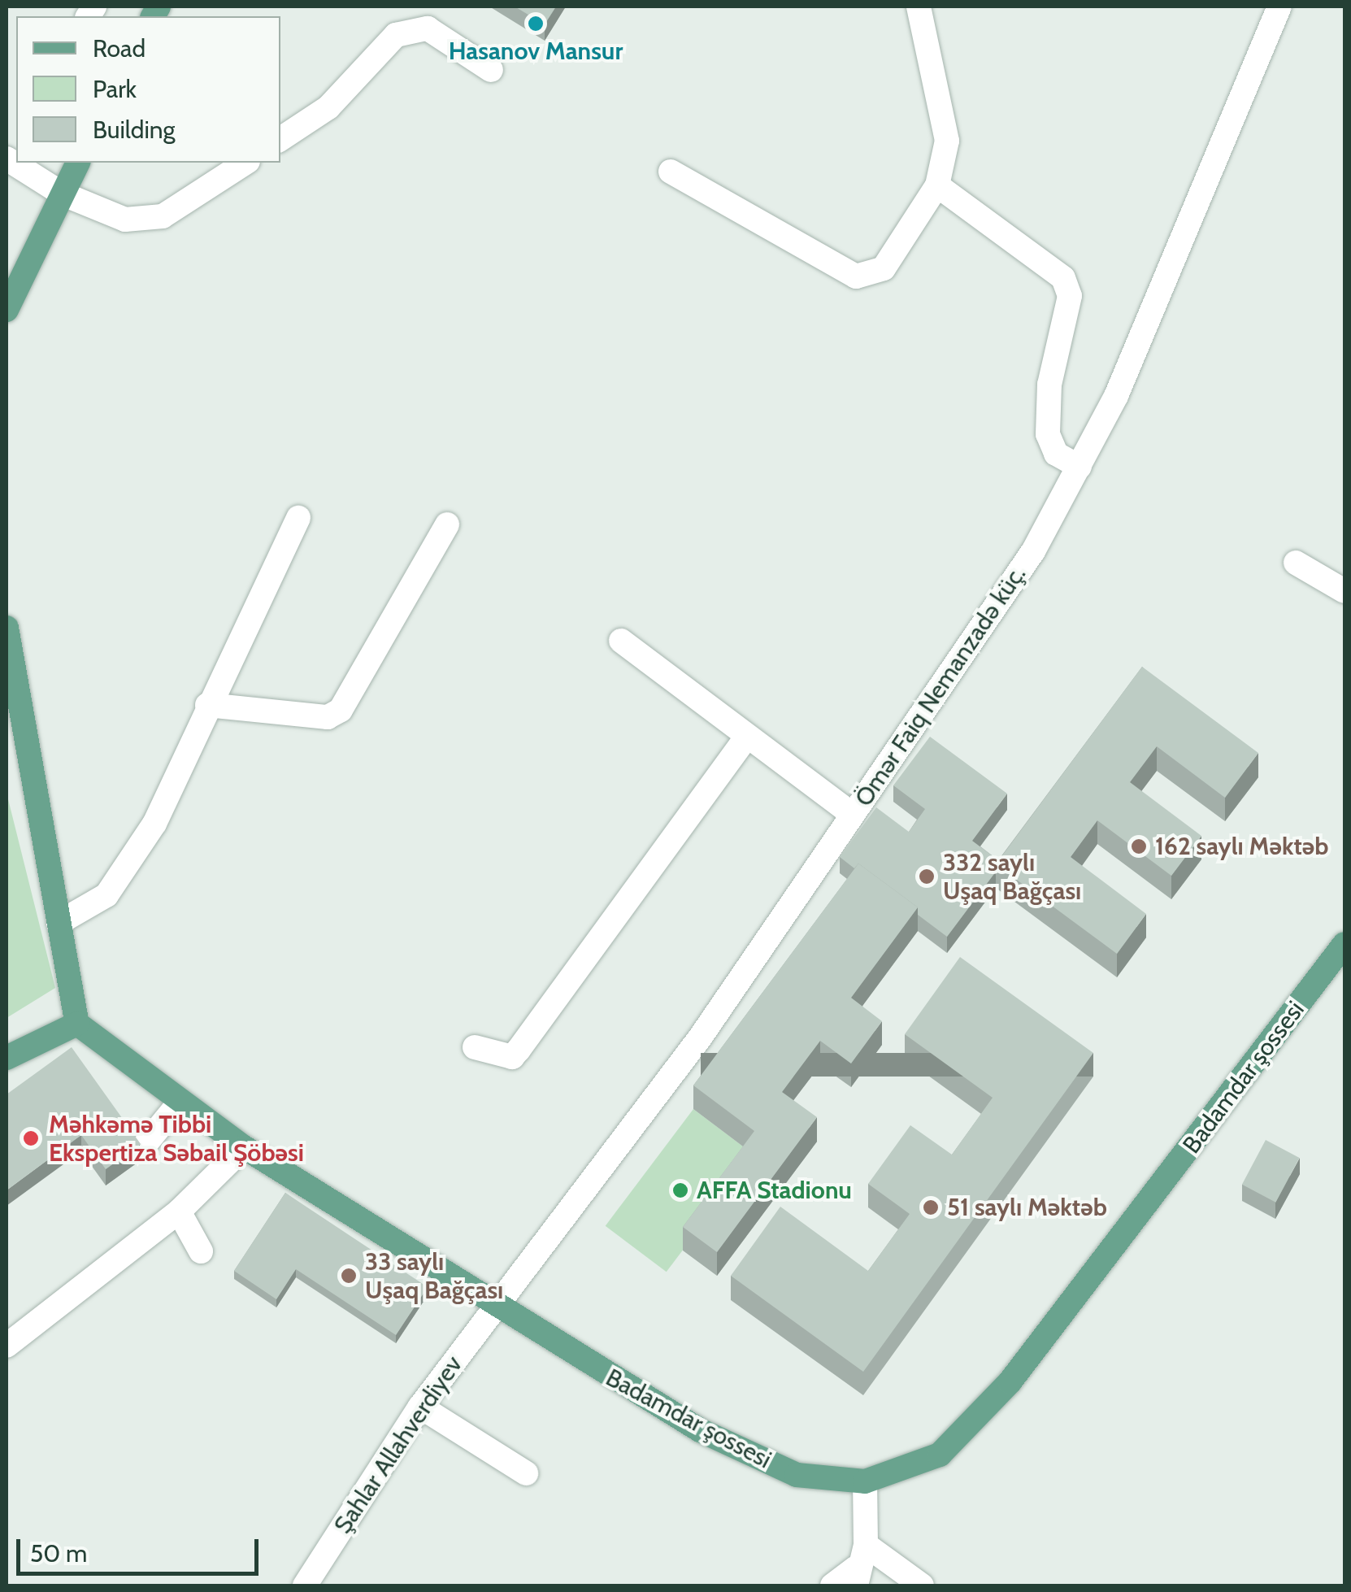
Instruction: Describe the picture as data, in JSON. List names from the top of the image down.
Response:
{
  "streets": {
    "main road": ["Badamdar şossesi"],
    "street": ["Ömər Faiq Nemanzadə küç.", "Şahlar Allahverdiyev"]
  },
  "crossings": [
    ["Ömər Faiq Nemanzadə küç.", "Badamdar şossesi"],
    ["Ömər Faiq Nemanzadə küç.", "Şahlar Allahverdiyev"],
    ["Badamdar şossesi", "Şahlar Allahverdiyev"]
  ],
  "places": [
    "Hasanov Mansur",
    "162 saylı Məktəb",
    "332 saylı Uşaq Bağçası",
    "Məhkəmə Tibbi Ekspertiza Səbail Şöbəsi",
    "AFFA Stadionu",
    "51 saylı Məktəb",
    "33 saylı Uşaq Bağçası"
  ],
  "legend": ["Road", "Park", "Building"],
  "scale_bar": "50 m"
}
